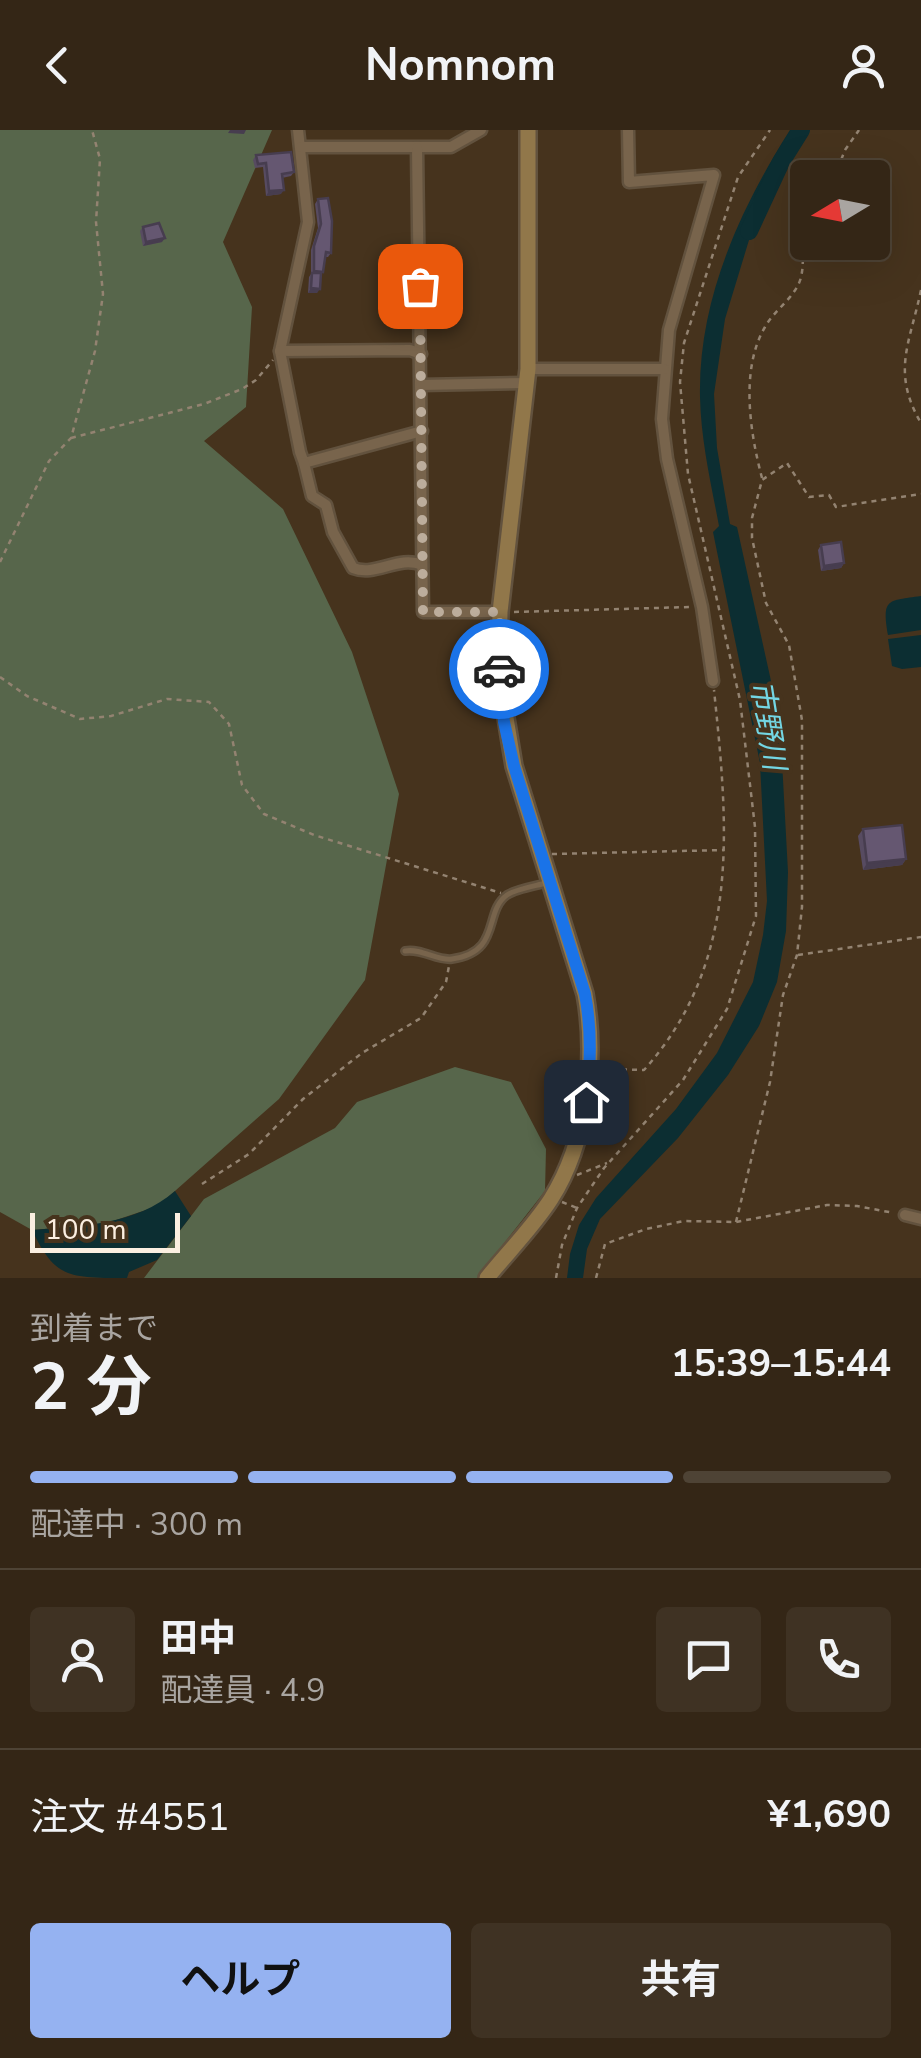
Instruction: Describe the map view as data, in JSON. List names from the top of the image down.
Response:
{
  "water": ["市野川"],
  "scale_bar": "100 m",
  "north": "left",
  "page": {
    "header": "Nomnom",
    "scale": "100 m",
    "heading": ["2 分", "到着まで", "15:39–15:44"],
    "panel": [
      "田中",
      "配達員 · 4.9",
      "注文 #4551",
      "¥1,690"
    ],
    "bar": "配達中 · 300 m",
    "buttons": ["ヘルプ", "共有"]
  }
}
